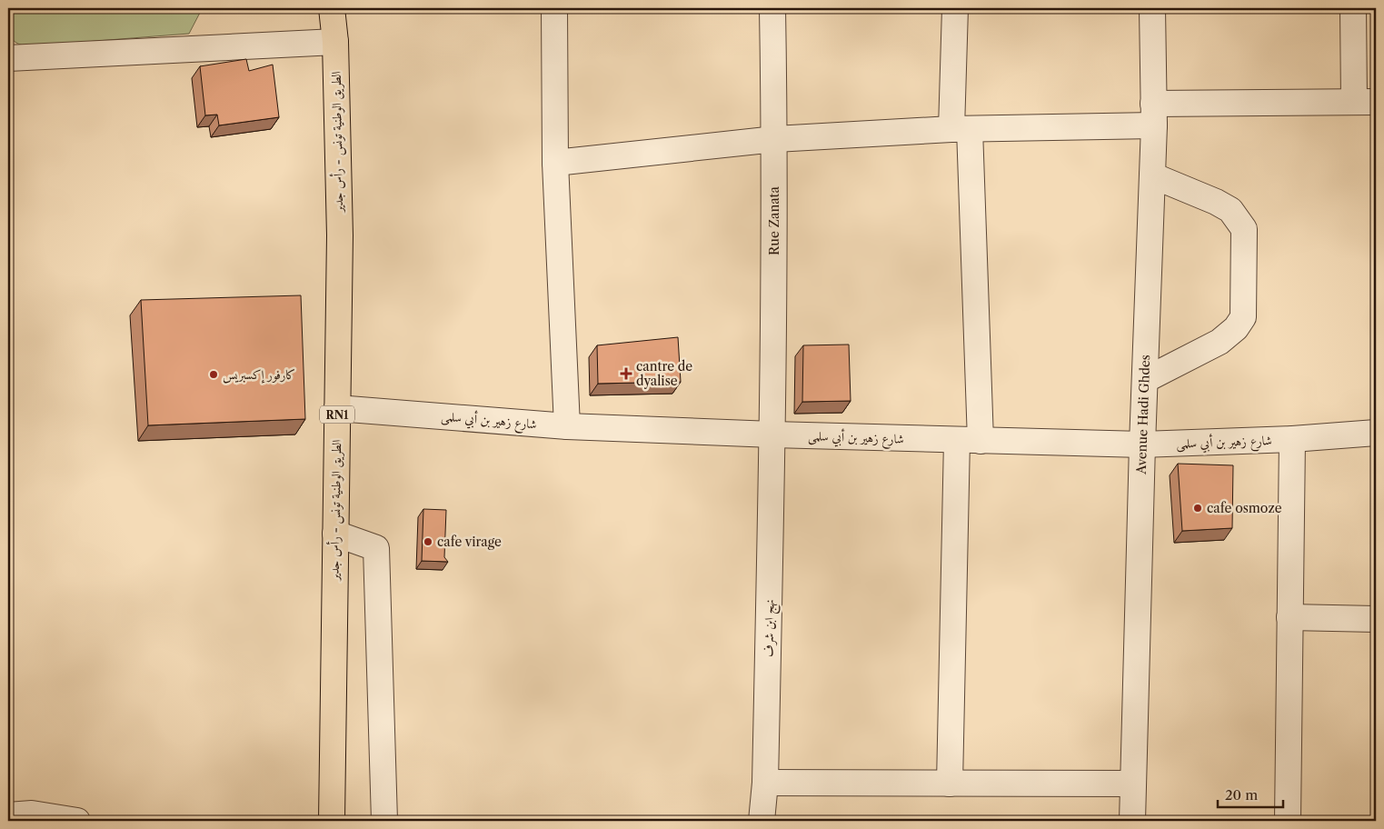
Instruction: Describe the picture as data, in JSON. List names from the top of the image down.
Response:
{
  "streets": {
    "main road": ["الطريق الوطنية تونس - رأس جدير", "RN1"],
    "street": [
      "Rue Zanata",
      "Avenue Hadi Ghdes",
      "شارع زهير بن أبي سلمى",
      "نهج ابن شرف"
    ]
  },
  "crossings": [
    ["الطريق الوطنية تونس - رأس جدير", "شارع زهير بن أبي سلمى"],
    ["Rue Zanata", "شارع زهير بن أبي سلمى"],
    ["Rue Zanata", "نهج ابن شرف"],
    ["Avenue Hadi Ghdes", "شارع زهير بن أبي سلمى"],
    ["شارع زهير بن أبي سلمى", "نهج ابن شرف"]
  ],
  "places": {
    "health": ["cantre de dyalise"],
    "other": ["كارفور إكسبريس", "cafe osmoze", "cafe virage"]
  },
  "scale_bar": "20 m"
}
